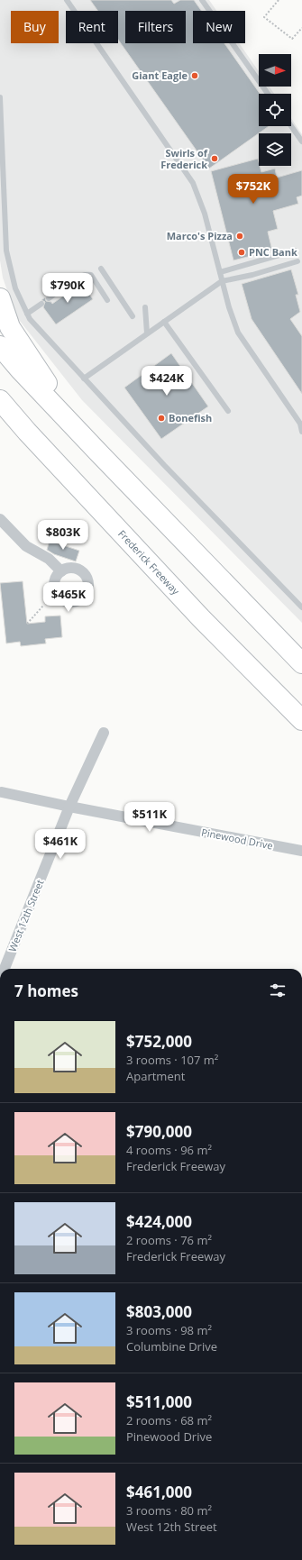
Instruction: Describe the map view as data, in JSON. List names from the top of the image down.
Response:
{
  "streets": {
    "highway": ["Frederick Freeway"],
    "street": ["Pinewood Drive", "West 12th Street"]
  },
  "crossings": [
    ["Pinewood Drive", "West 12th Street"]
  ],
  "places": [
    "Giant Eagle",
    "Swirls of Frederick",
    "Marco's Pizza",
    "PNC Bank",
    "Bonefish"
  ],
  "north": "right",
  "page": {
    "chip": [
      "Buy",
      "Rent",
      "Filters",
      "New"
    ],
    "price": [
      "$752K",
      "$790K",
      "$424K",
      "$803K",
      "$465K",
      "$511K",
      "$461K"
    ],
    "heading": "7 homes",
    "list": [
      {
        "name": "$752,000",
        "note": "3 rooms · 107 m² · Apartment"
      },
      {
        "name": "$790,000",
        "note": "4 rooms · 96 m² · Frederick Freeway"
      },
      {
        "name": "$424,000",
        "note": "2 rooms · 76 m² · Frederick Freeway"
      },
      {
        "name": "$803,000",
        "note": "3 rooms · 98 m² · Columbine Drive"
      },
      {
        "name": "$511,000",
        "note": "2 rooms · 68 m² · Pinewood Drive"
      },
      {
        "name": "$461,000",
        "note": "3 rooms · 80 m² · West 12th Street"
      }
    ]
  }
}
